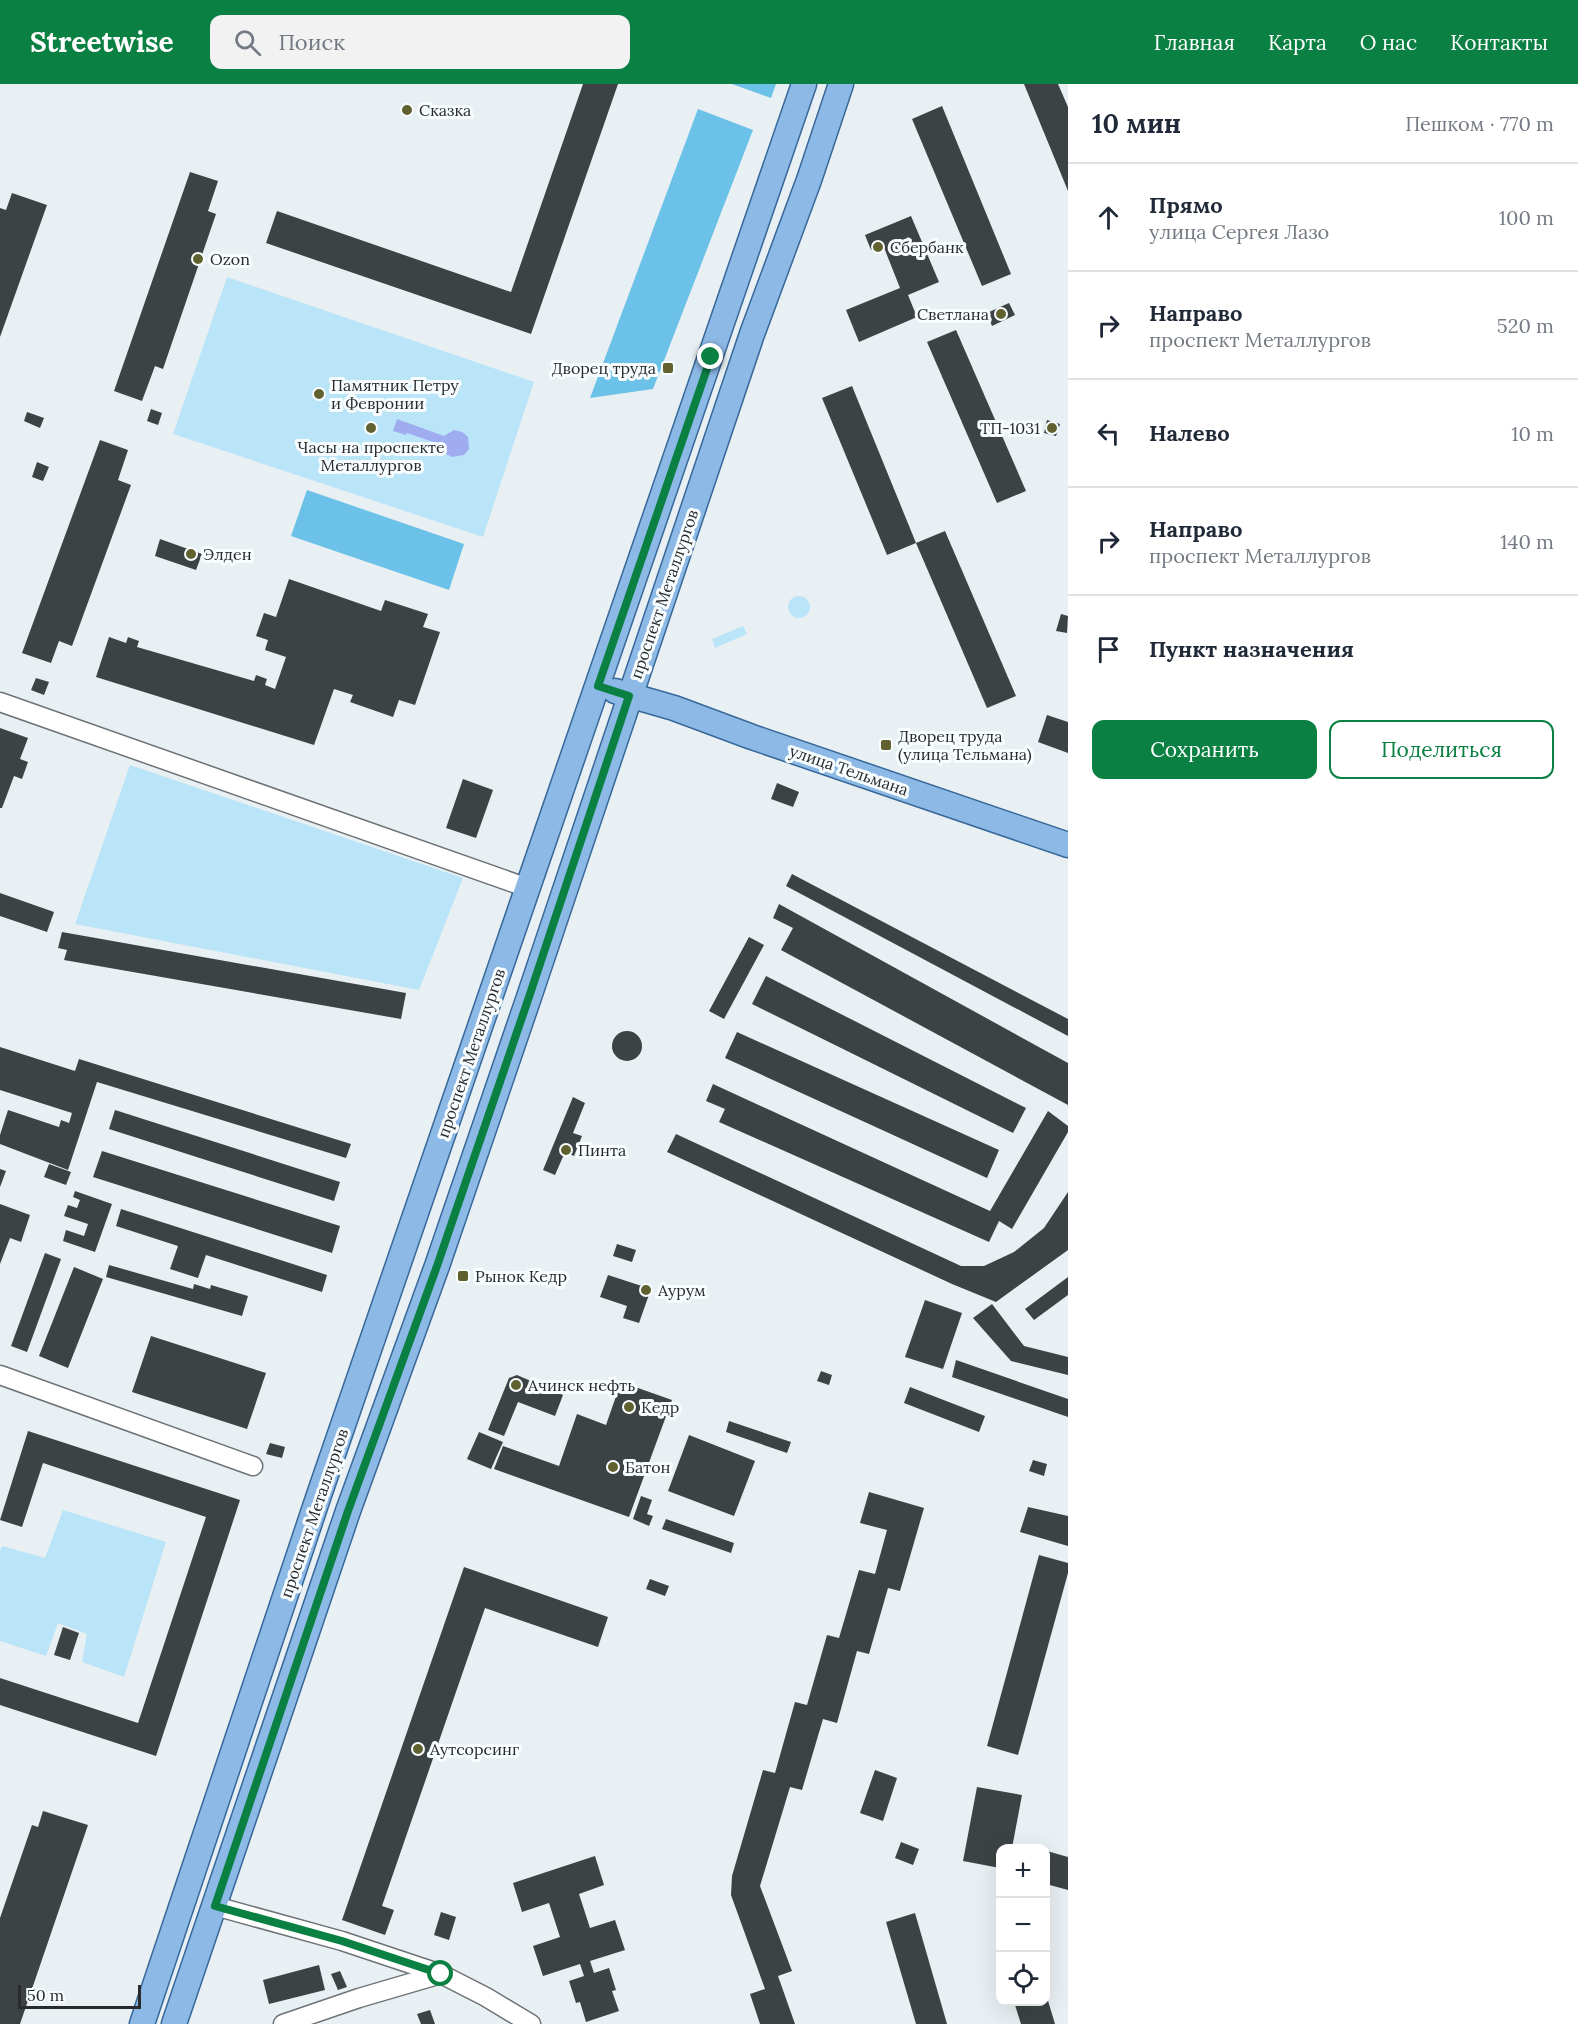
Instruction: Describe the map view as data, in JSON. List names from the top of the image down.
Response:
{
  "streets": {
    "main road": ["проспект Металлургов", "улица Тельмана"]
  },
  "crossings": [
    ["проспект Металлургов", "улица Тельмана"]
  ],
  "places": {
    "other": [
      "Сказка",
      "Сбербанк",
      "Ozon",
      "Светлана",
      "Памятник Петру и Февронии",
      "Часы на проспекте Металлургов",
      "ТП-1031",
      "Элден",
      "Пинта",
      "Аурум",
      "Ачинск нефть",
      "Кедр",
      "Батон",
      "Аутсорсинг"
    ],
    "transit": ["Дворец труда", "Дворец труда (улица Тельмана)", "Рынок Кедр"]
  },
  "scale_bar": "50 m",
  "page": {
    "header": "Streetwise",
    "search": "Поиск",
    "nav": [
      "Главная",
      "Карта",
      "О нас",
      "Контакты"
    ],
    "heading": ["10 мин", "Пешком · 770 m"],
    "list": [
      ["Прямо", "улица Сергея Лазо", "100 m"],
      ["Направо", "проспект Металлургов", "520 m"],
      ["Налево", "10 m"],
      ["Направо", "проспект Металлургов", "140 m"],
      "Пункт назначения"
    ],
    "buttons": ["Сохранить", "Поделиться"],
    "map_buttons": ["+", "−"],
    "scale": "50 m"
  }
}
